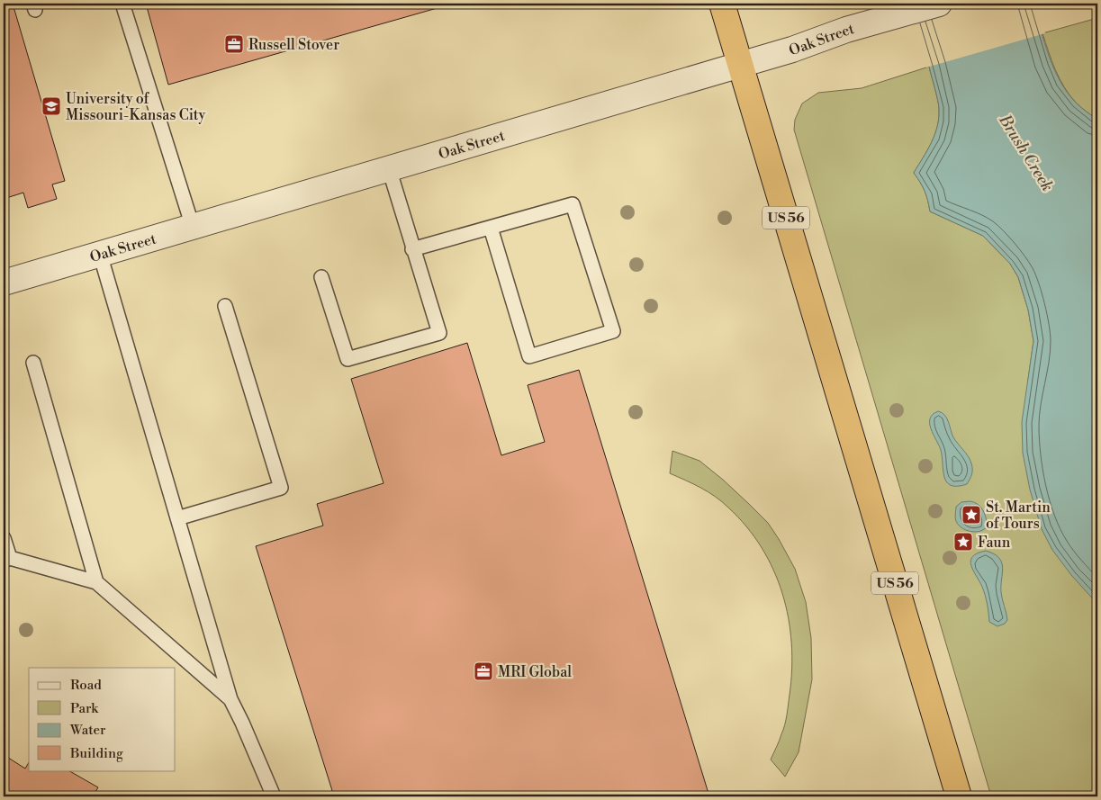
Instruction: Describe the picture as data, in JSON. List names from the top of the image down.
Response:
{
  "streets": {
    "highway": ["US 56"],
    "street": ["Oak Street"]
  },
  "crossings": [
    ["Oak Street", "US 56"]
  ],
  "water": ["Brush Creek"],
  "places": {
    "office": ["Russell Stover", "MRI Global"],
    "school or university": ["University of Missouri-Kansas City"],
    "place": ["St. Martin of Tours", "Faun"]
  },
  "legend": [
    "Road",
    "Park",
    "Water",
    "Building"
  ]
}
